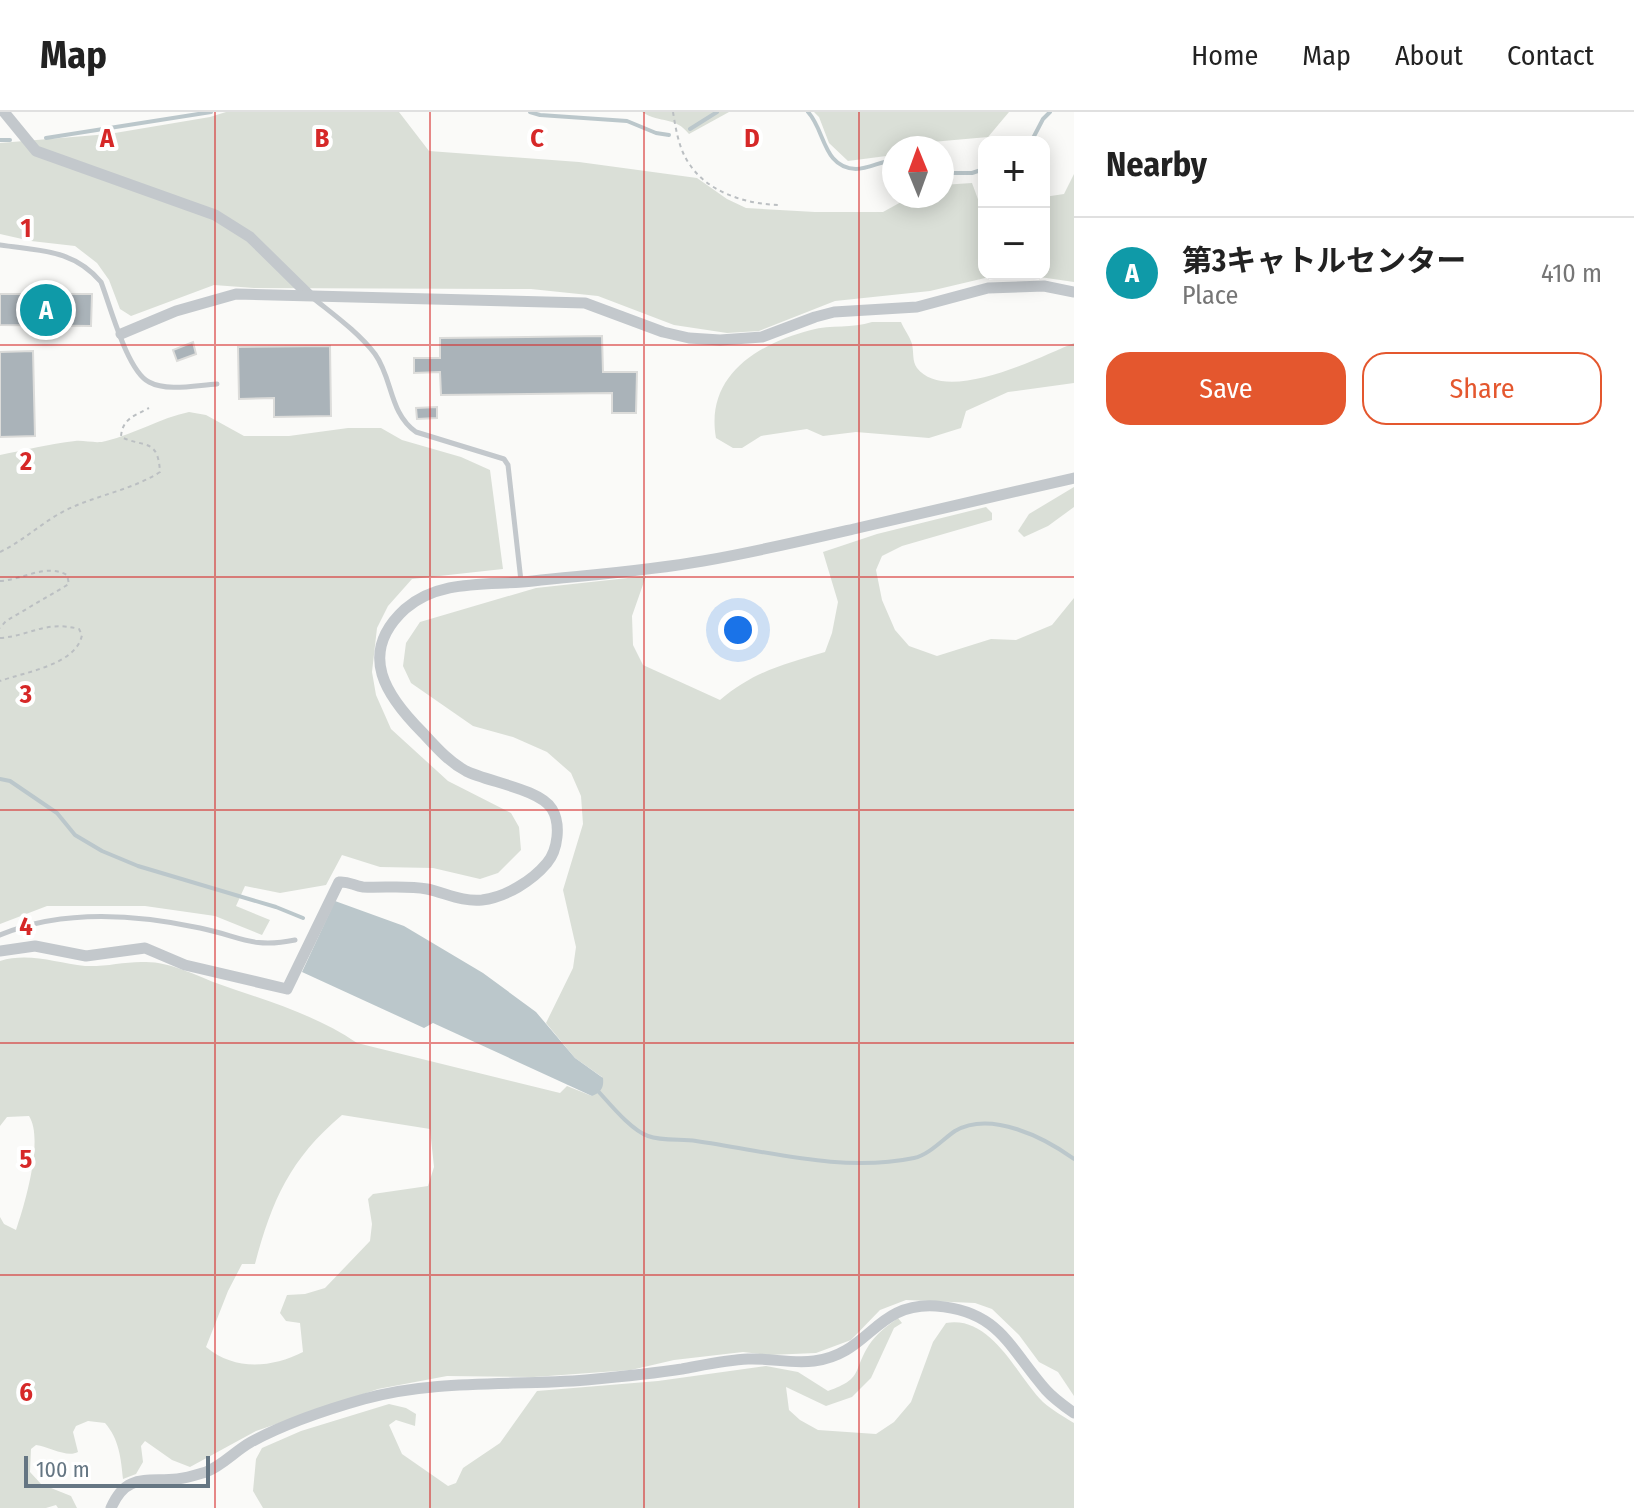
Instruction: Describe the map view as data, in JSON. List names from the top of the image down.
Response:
{
  "scale_bar": "100 m",
  "north": "top",
  "page": {
    "header": "Map",
    "nav": [
      "Home",
      "Map",
      "About",
      "Contact"
    ],
    "heading": "Nearby",
    "map_buttons": ["+", "−"],
    "list": [
      {
        "mark": "A",
        "name": "第3キャトルセンター",
        "note": "Place",
        "value": "410 m"
      }
    ],
    "pins": "A",
    "buttons": ["Save", "Share"],
    "scale": "100 m"
  },
  "grid": {
    "columns": [
      "A",
      "B",
      "C",
      "D"
    ],
    "rows": [
      "1",
      "2",
      "3",
      "4",
      "5",
      "6"
    ]
  }
}
